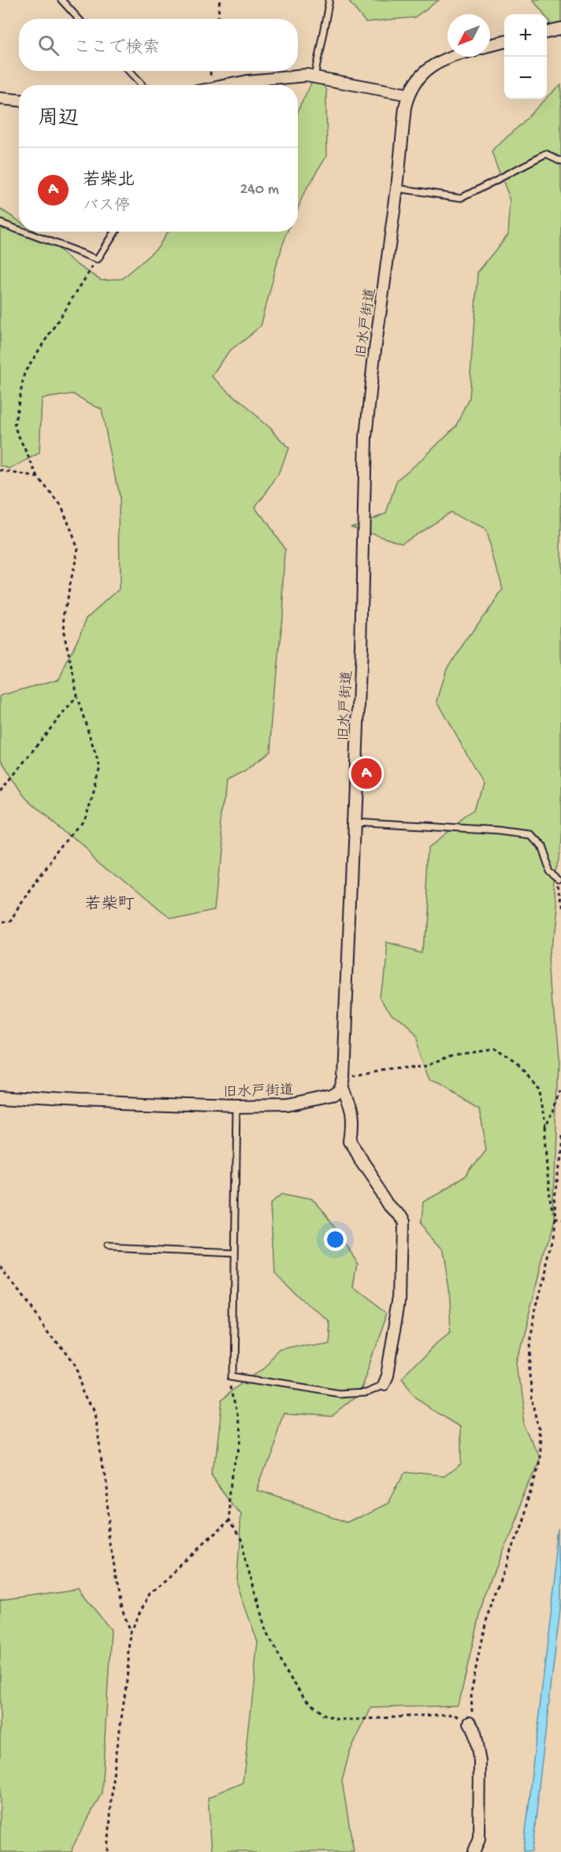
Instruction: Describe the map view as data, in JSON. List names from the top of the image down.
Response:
{
  "streets": {
    "street": ["旧水戸街道"]
  },
  "districts": ["若柴町"],
  "north": "bottom left",
  "page": {
    "map_buttons": ["+", "−"],
    "search": "ここで検索",
    "heading": "周辺",
    "list": [
      {
        "mark": "A",
        "name": "若柴北",
        "note": "バス停",
        "value": "240 m"
      }
    ],
    "pins": "A"
  }
}
